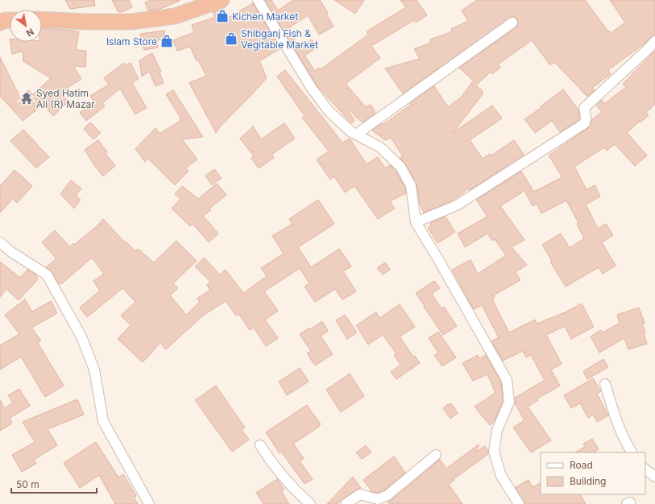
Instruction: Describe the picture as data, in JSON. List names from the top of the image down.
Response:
{
  "places": {
    "shop": ["Kichen Market", "Shibganj Fish & Vegitable Market", "Islam Store"],
    "temple": ["Syed Hatim Ali (R) Mazar"]
  },
  "legend": ["Road", "Building"],
  "scale_bar": "50 m",
  "north": "bottom right"
}
